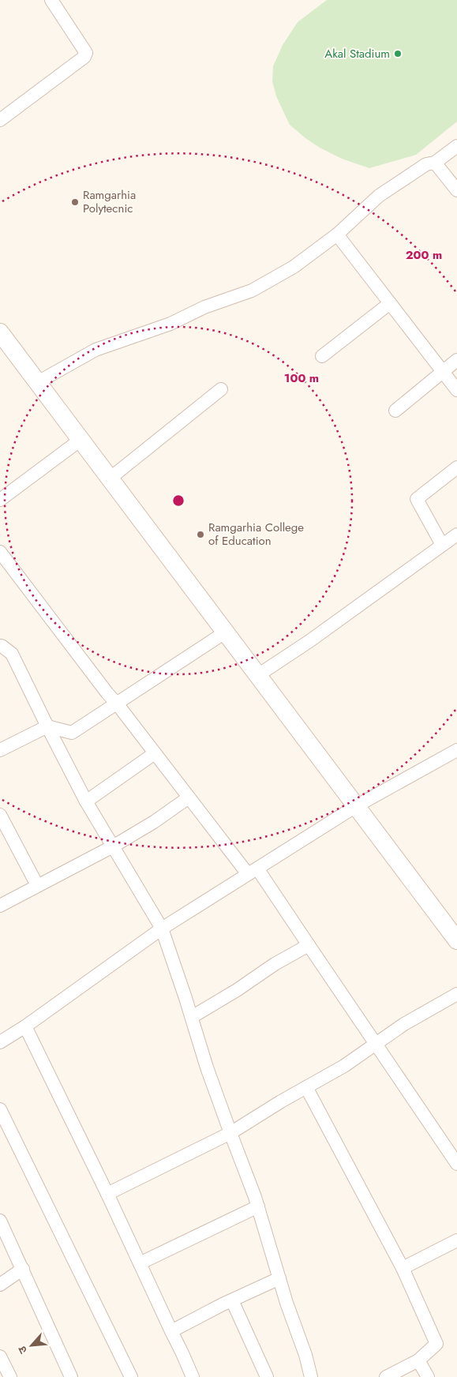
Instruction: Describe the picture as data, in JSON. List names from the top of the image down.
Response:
{
  "places": ["Akal Stadium", "Ramgarhia Polytecnic", "Ramgarhia College of Education"],
  "north": "bottom left",
  "rings": ["200 m", "100 m"]
}
